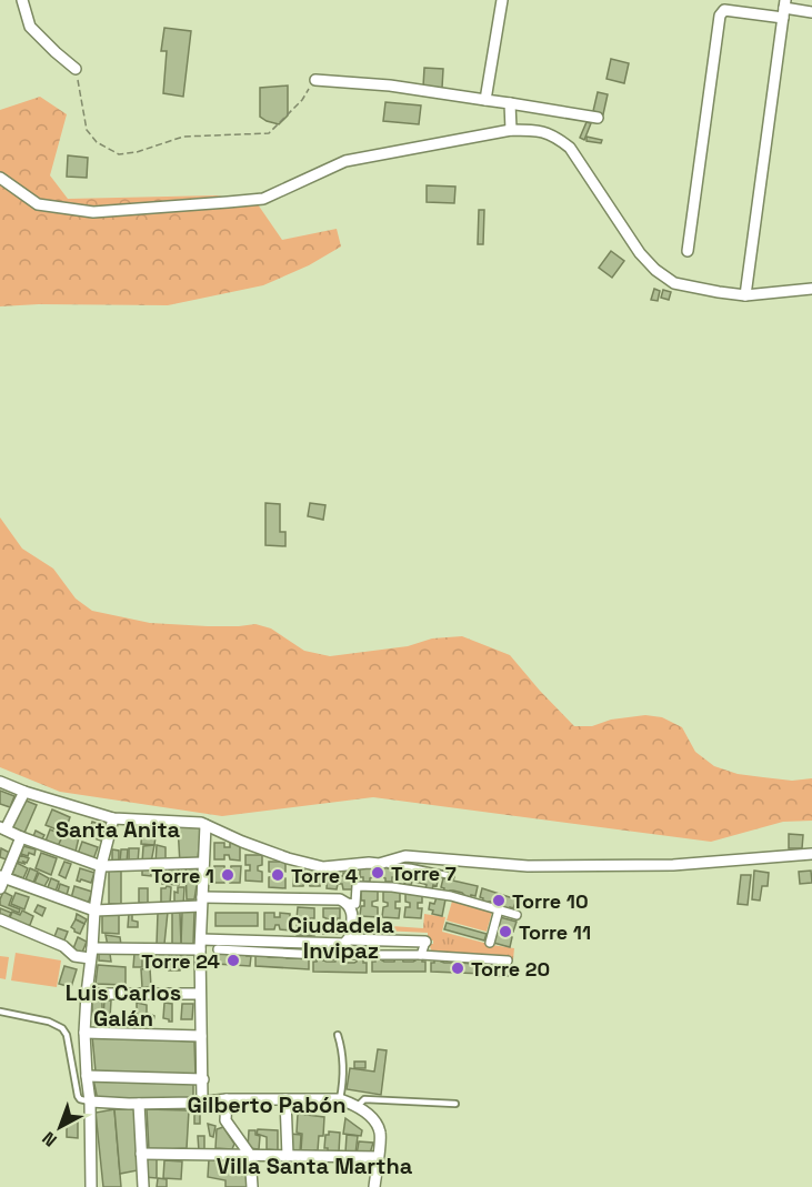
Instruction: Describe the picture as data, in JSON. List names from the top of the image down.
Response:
{
  "districts": [
    "Santa Anita",
    "Ciudadela Invipaz",
    "Luis Carlos Galán",
    "Gilberto Pabón",
    "Villa Santa Martha"
  ],
  "places": [
    "Torre 7",
    "Torre 1",
    "Torre 4",
    "Torre 10",
    "Torre 11",
    "Torre 24",
    "Torre 20"
  ],
  "north": "bottom left"
}
